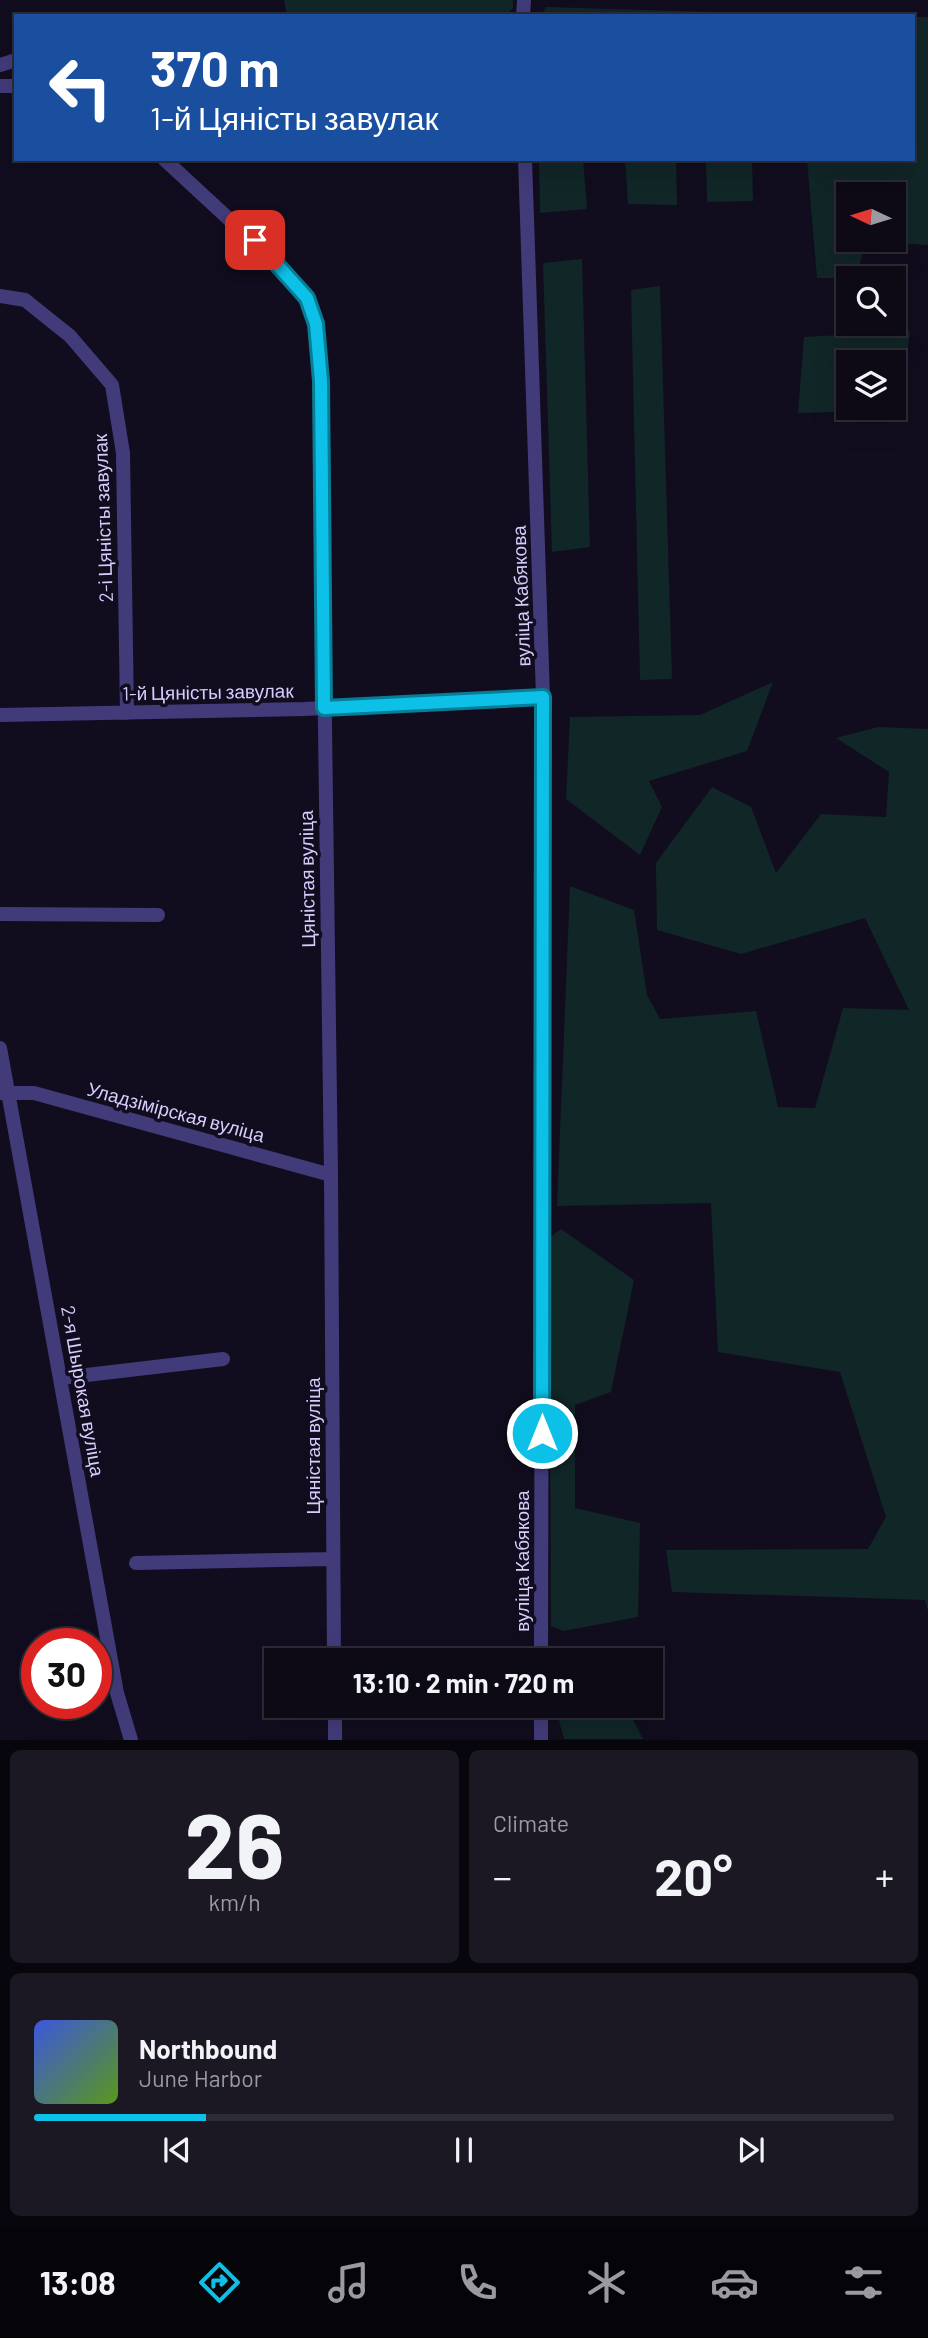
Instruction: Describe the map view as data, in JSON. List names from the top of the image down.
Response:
{
  "streets": {
    "street": [
      "2-і Цяністы завулак",
      "вуліца Кабякова",
      "1-й Цяністы завулак",
      "Цяністая вуліца",
      "Уладзімірская вуліца",
      "2-я Шырокая вуліца"
    ]
  },
  "crossings": [
    ["2-і Цяністы завулак", "1-й Цяністы завулак"],
    ["вуліца Кабякова", "1-й Цяністы завулак"],
    ["1-й Цяністы завулак", "Цяністая вуліца"],
    ["Цяністая вуліца", "Уладзімірская вуліца"],
    ["Уладзімірская вуліца", "2-я Шырокая вуліца"]
  ],
  "north": "left",
  "page": {
    "turn": ["370 m", "1-й Цяністы завулак"],
    "limit": "30",
    "trip": "13:10 · 2 min · 720 m",
    "tile": [
      ["26", "km/h"],
      "Climate"
    ],
    "heat": ["−", "20°", "+"],
    "song": ["Northbound", "June Harbor"],
    "tabs": "13:08"
  }
}
